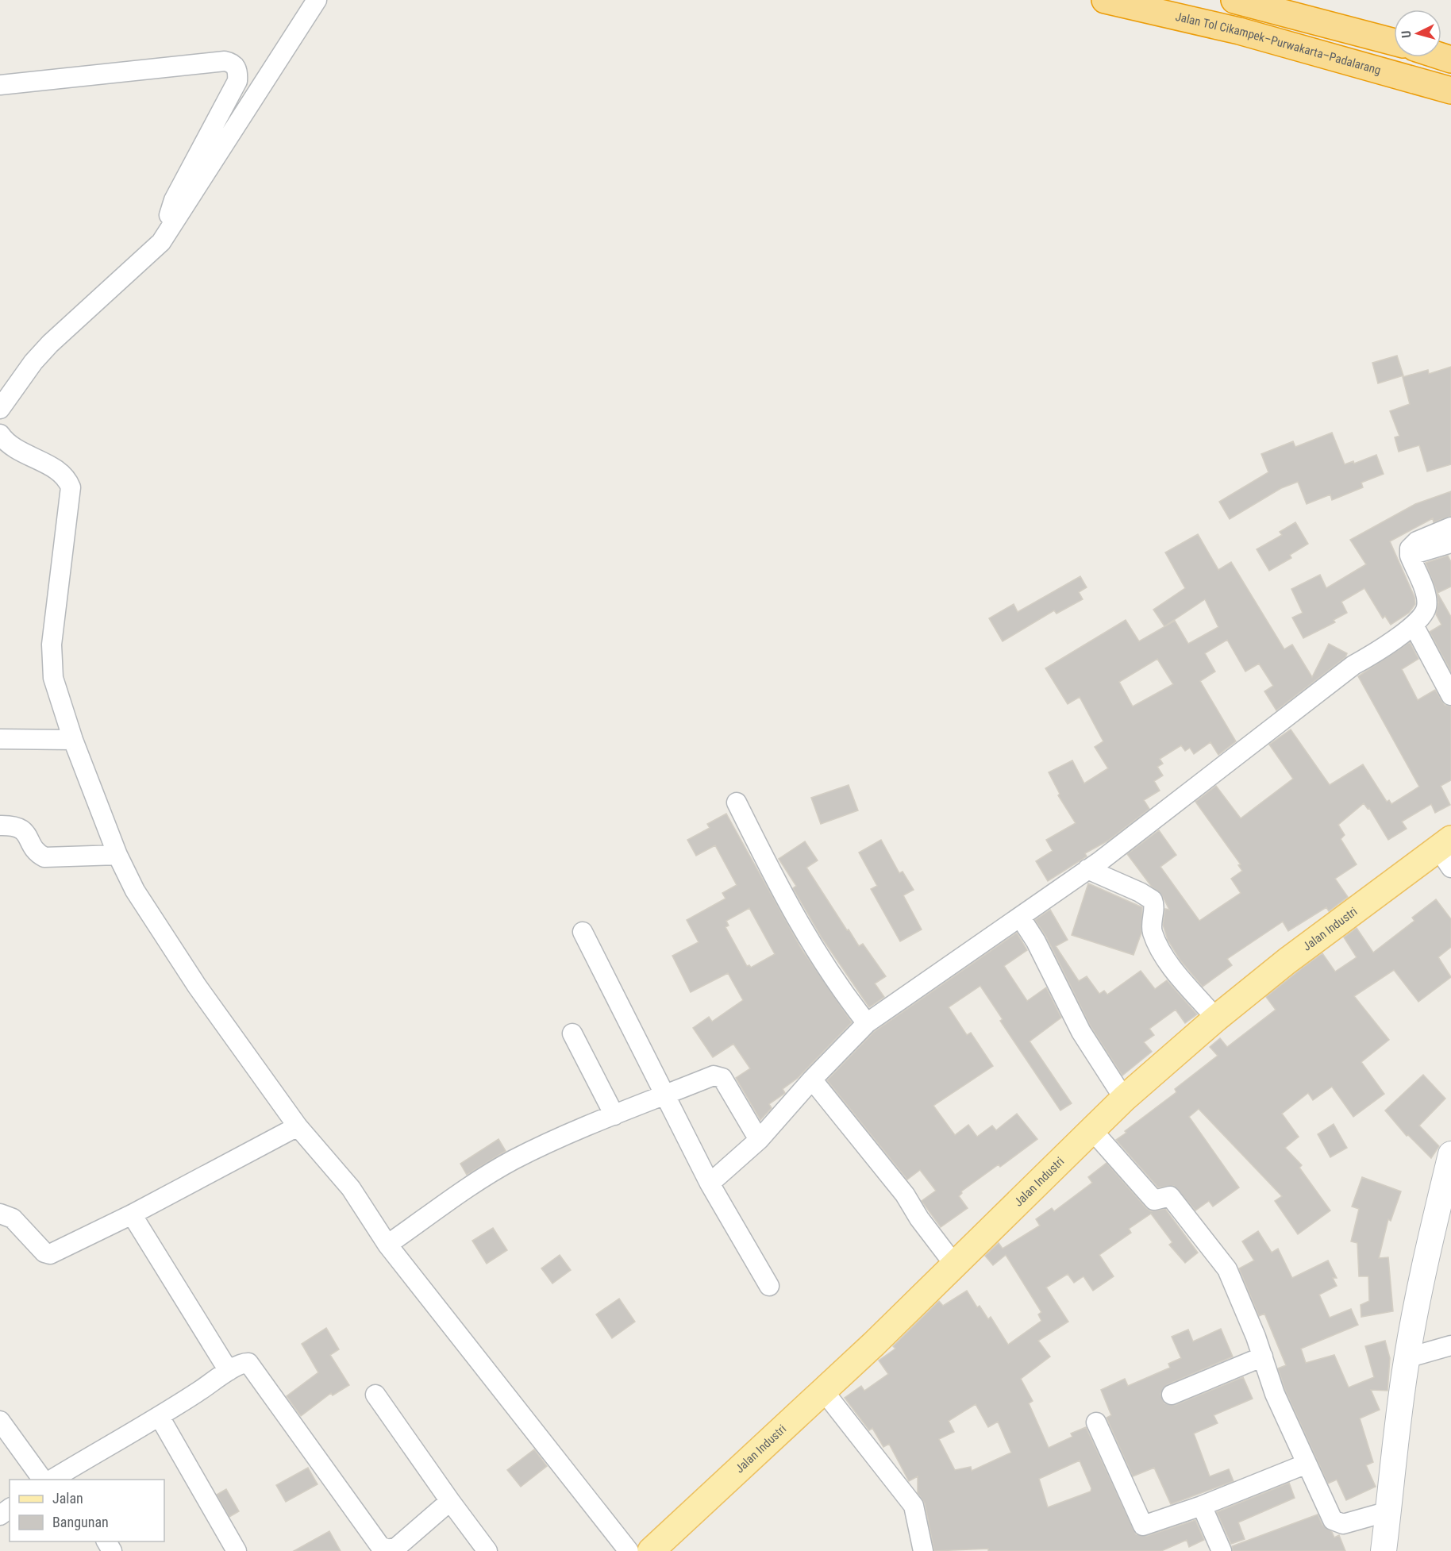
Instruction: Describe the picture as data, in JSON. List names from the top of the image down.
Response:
{
  "streets": {
    "highway": ["Jalan Tol Cikampek–Purwakarta–Padalarang"],
    "main road": ["Jalan Industri"]
  },
  "legend": ["Jalan", "Bangunan"],
  "north": "left"
}
